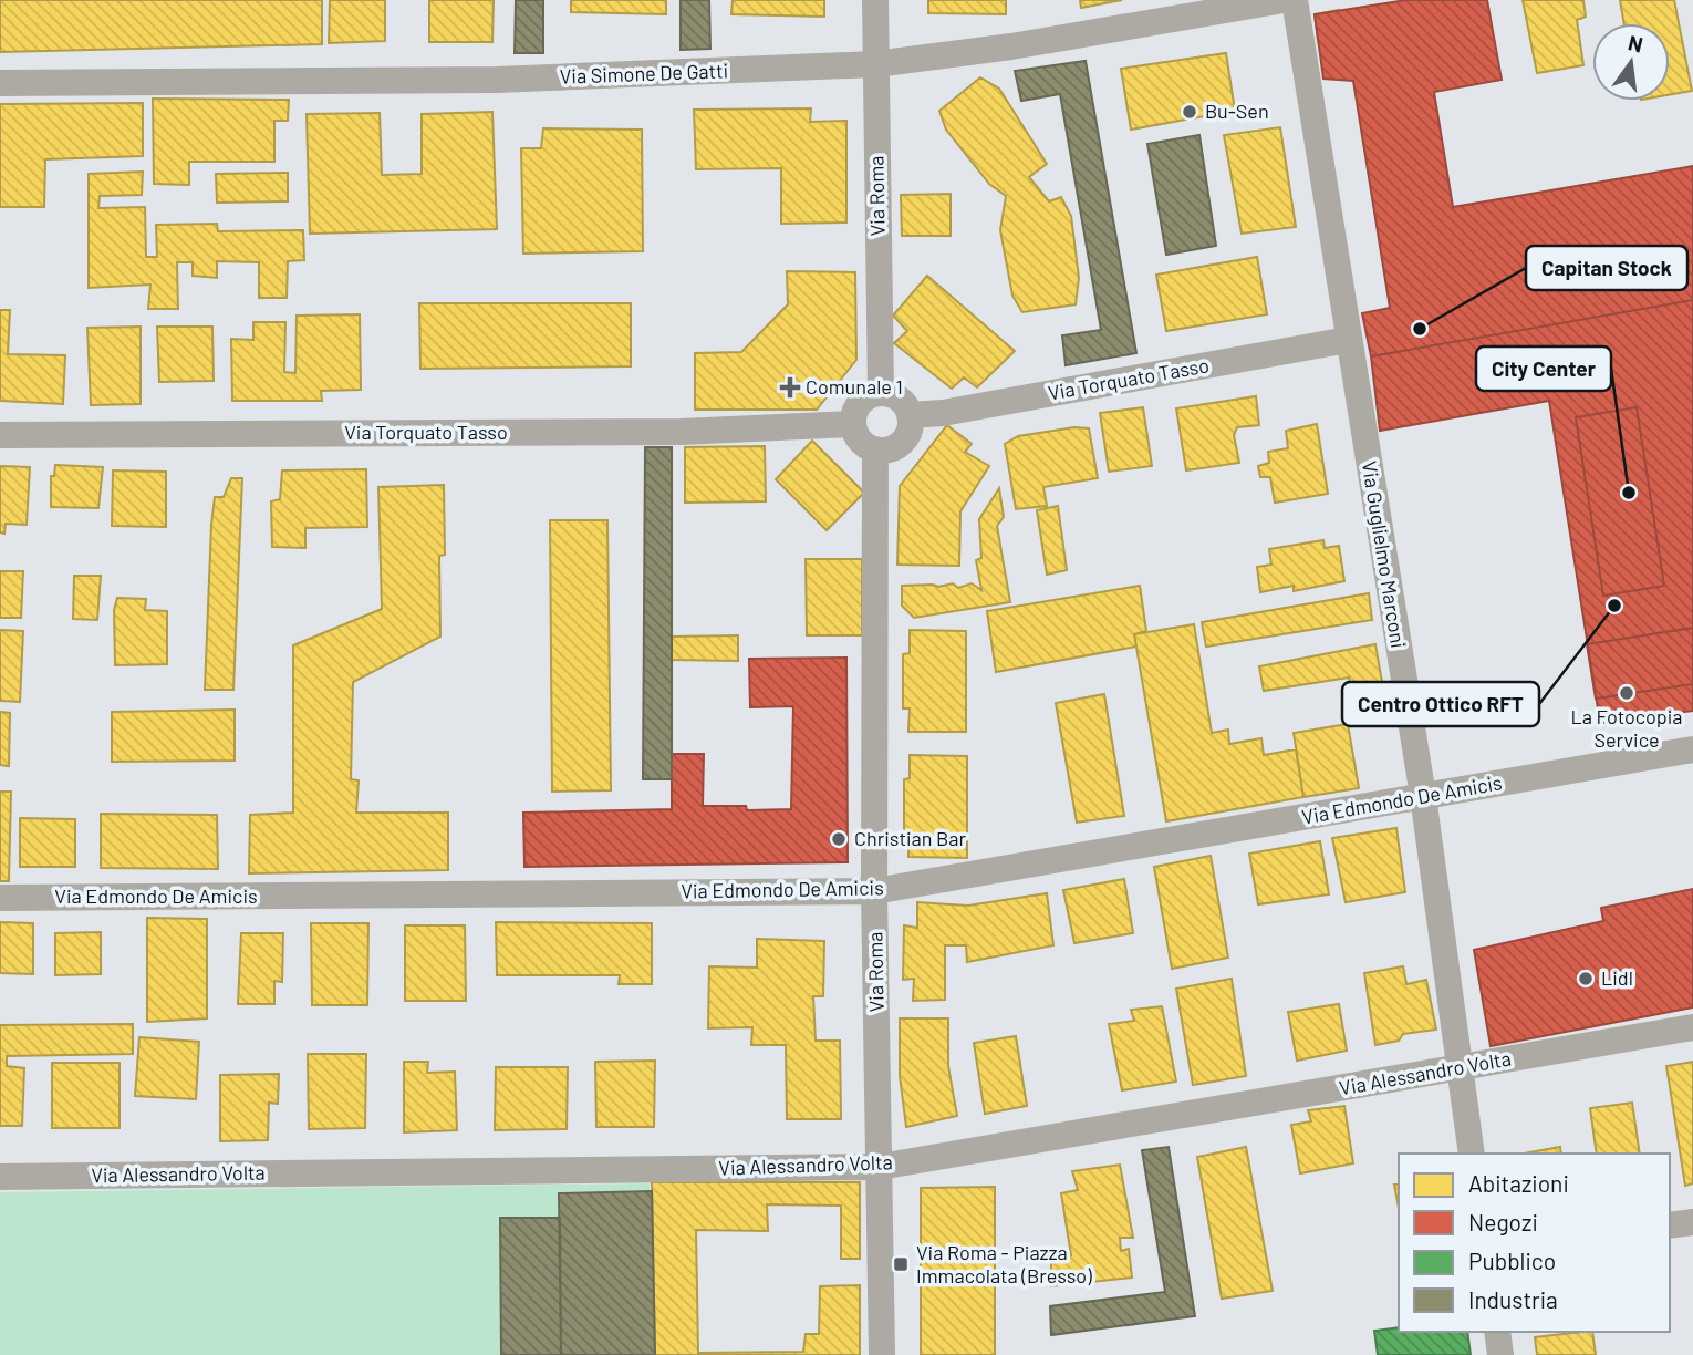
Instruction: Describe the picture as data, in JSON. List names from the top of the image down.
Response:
{
  "streets": {
    "street": [
      "Via Simone De Gatti",
      "Via Roma",
      "Via Torquato Tasso",
      "Via Guglielmo Marconi",
      "Via Edmondo De Amicis",
      "Via Alessandro Volta"
    ]
  },
  "crossings": [
    ["Via Simone De Gatti", "Via Roma"],
    ["Via Roma", "Via Torquato Tasso"],
    ["Via Roma", "Via Edmondo De Amicis"],
    ["Via Roma", "Via Alessandro Volta"],
    ["Via Torquato Tasso", "Via Guglielmo Marconi"],
    ["Via Guglielmo Marconi", "Via Edmondo De Amicis"],
    ["Via Guglielmo Marconi", "Via Alessandro Volta"]
  ],
  "places": {
    "other": [
      "Bu-Sen",
      "Capitan Stock",
      "City Center",
      "Centro Ottico RFT",
      "La Fotocopia Service",
      "Christian Bar",
      "Lidl"
    ],
    "health": ["Comunale 1"],
    "transit": ["Via Roma - Piazza Immacolata (Bresso)"]
  },
  "legend": [
    "Abitazioni",
    "Negozi",
    "Pubblico",
    "Industria"
  ],
  "north": "top"
}
